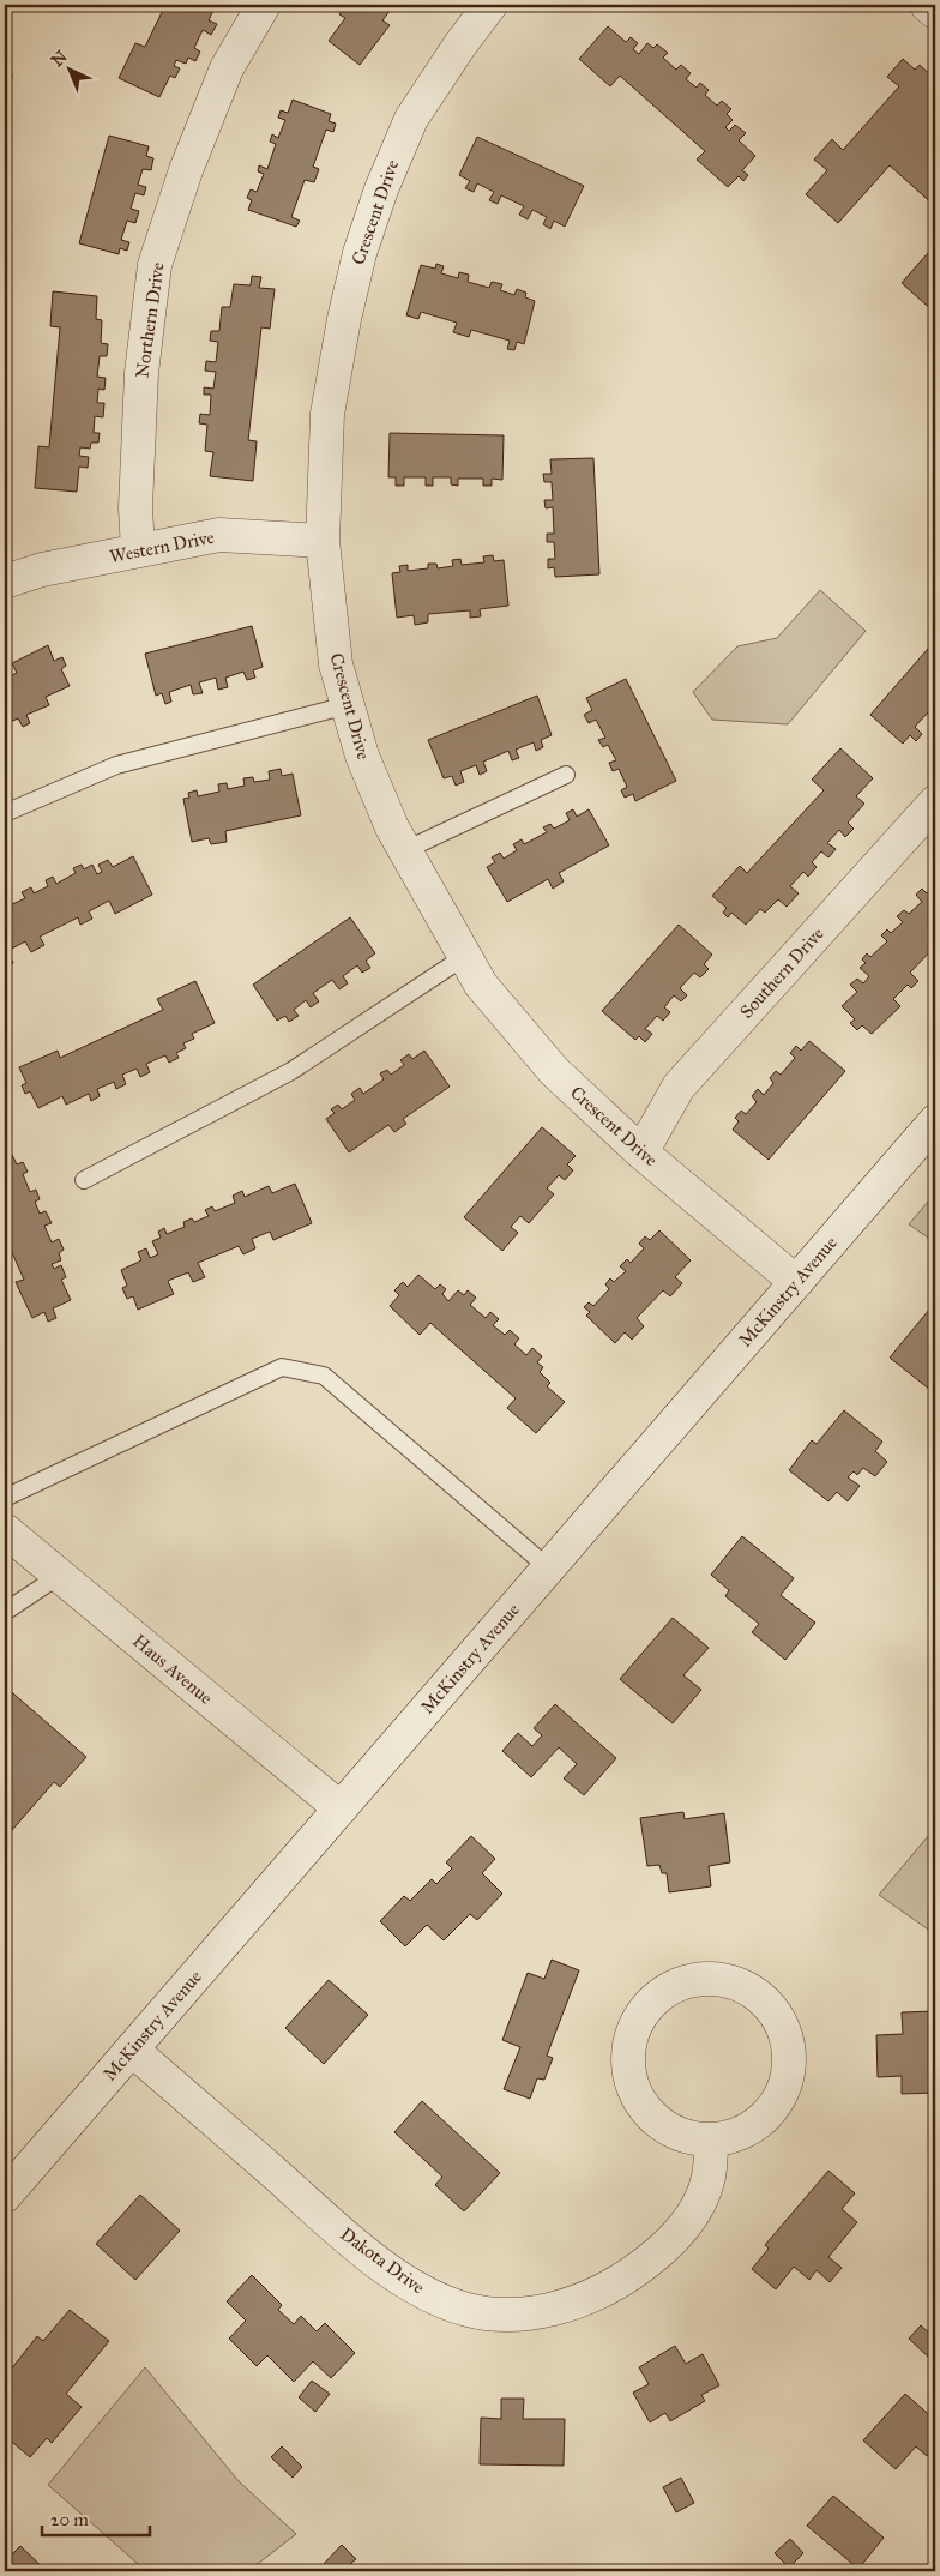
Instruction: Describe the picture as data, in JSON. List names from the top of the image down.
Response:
{
  "streets": {
    "street": [
      "Crescent Drive",
      "Northern Drive",
      "Western Drive",
      "Southern Drive",
      "McKinstry Avenue",
      "Haus Avenue",
      "Dakota Drive"
    ]
  },
  "crossings": [
    ["Crescent Drive", "Western Drive"],
    ["Crescent Drive", "Southern Drive"],
    ["Crescent Drive", "McKinstry Avenue"],
    ["Northern Drive", "Western Drive"],
    ["McKinstry Avenue", "Haus Avenue"],
    ["McKinstry Avenue", "Dakota Drive"]
  ],
  "scale_bar": "20 m",
  "north": "top left"
}
